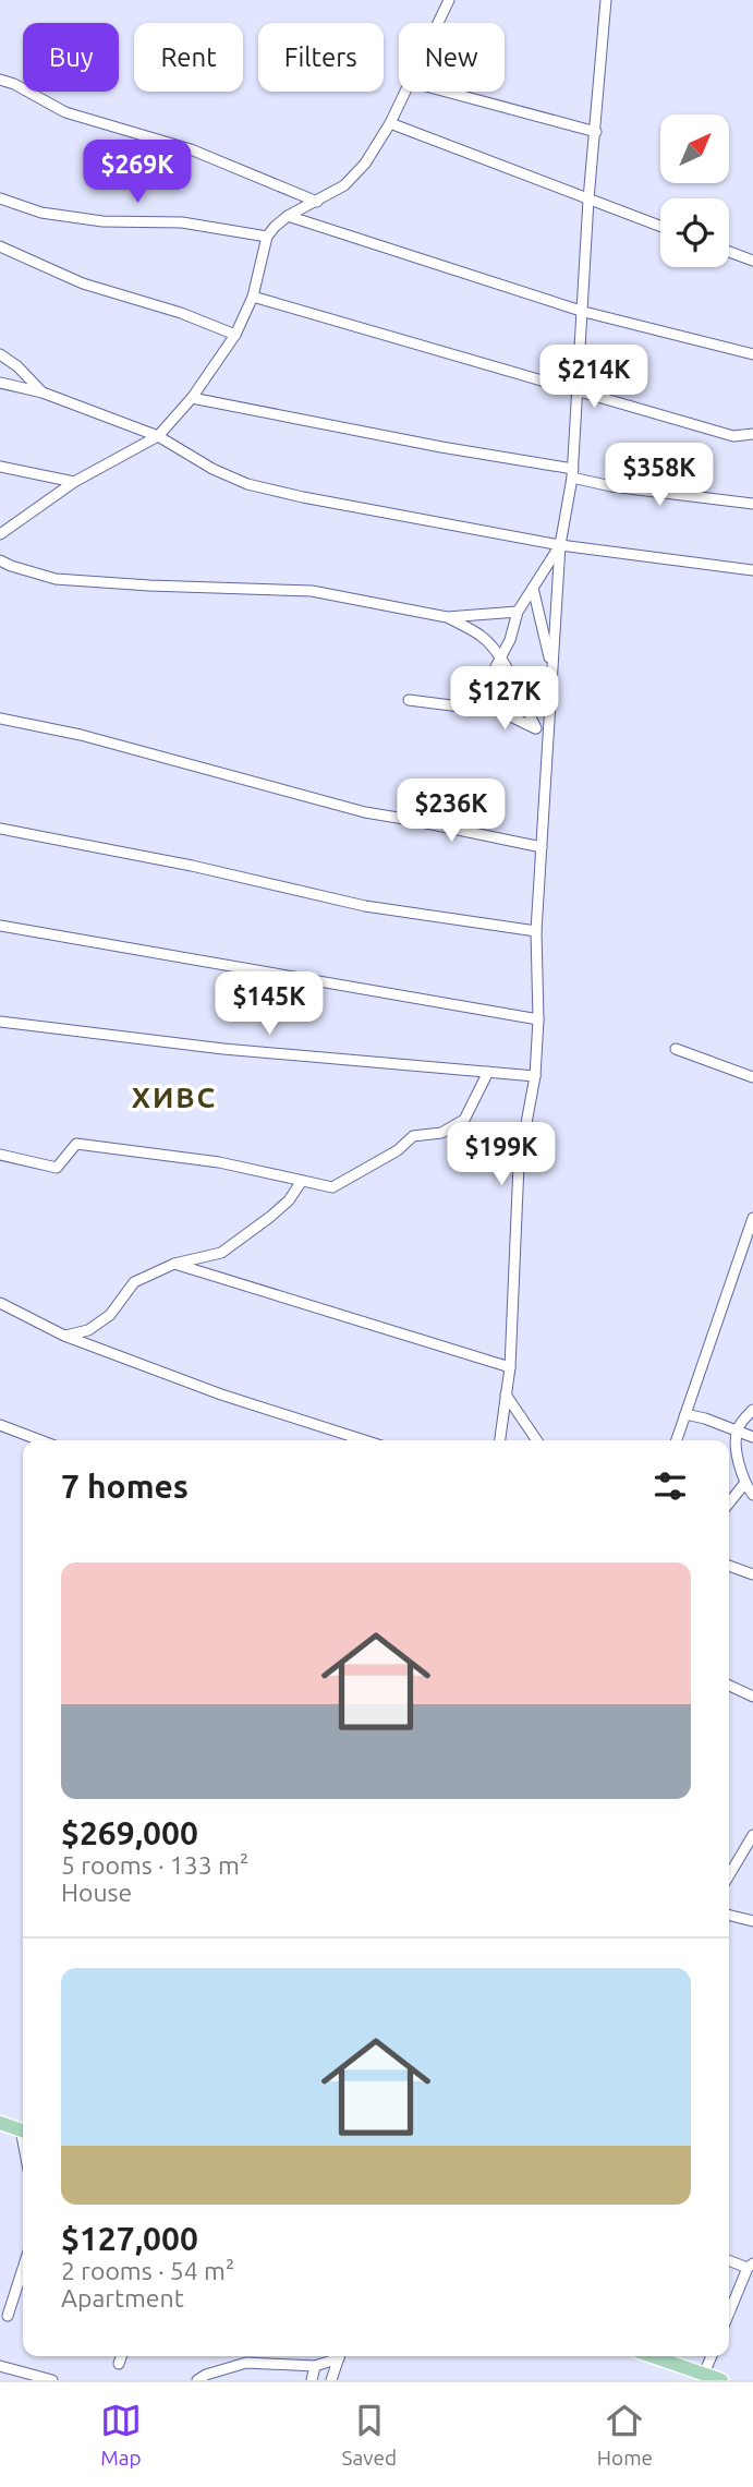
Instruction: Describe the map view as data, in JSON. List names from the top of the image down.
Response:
{
  "districts": ["ХИВС"],
  "north": "top right",
  "page": {
    "chip": [
      "Buy",
      "Rent",
      "Filters",
      "New"
    ],
    "price": [
      "$269K",
      "$214K",
      "$358K",
      "$127K",
      "$236K",
      "$145K",
      "$199K"
    ],
    "heading": "7 homes",
    "list": [
      {
        "name": "$269,000",
        "note": "5 rooms · 133 m² · House"
      },
      {
        "name": "$127,000",
        "note": "2 rooms · 54 m² · Apartment"
      }
    ],
    "tabs": ["Map", "Saved", "Home"]
  }
}
